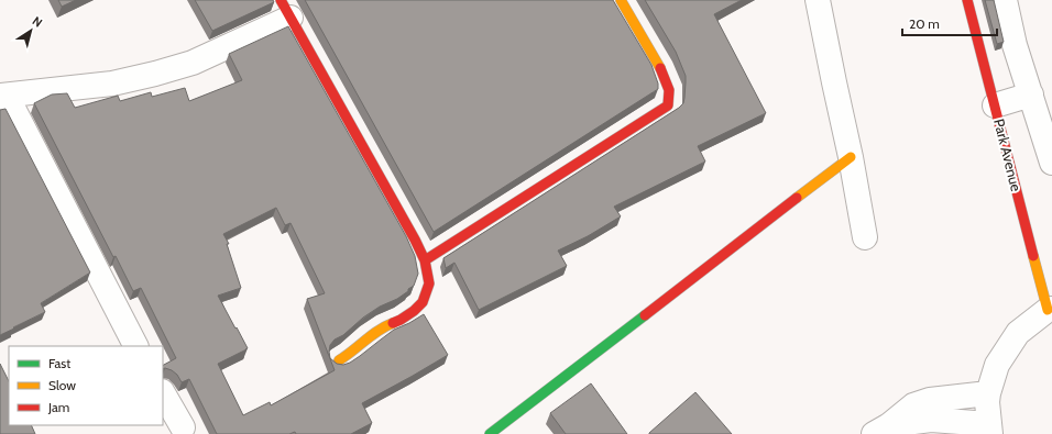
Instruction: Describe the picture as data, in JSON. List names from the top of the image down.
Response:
{
  "streets": {
    "street": ["Park Avenue"]
  },
  "legend": ["Fast", "Slow", "Jam"],
  "scale_bar": "20 m",
  "north": "top right"
}
